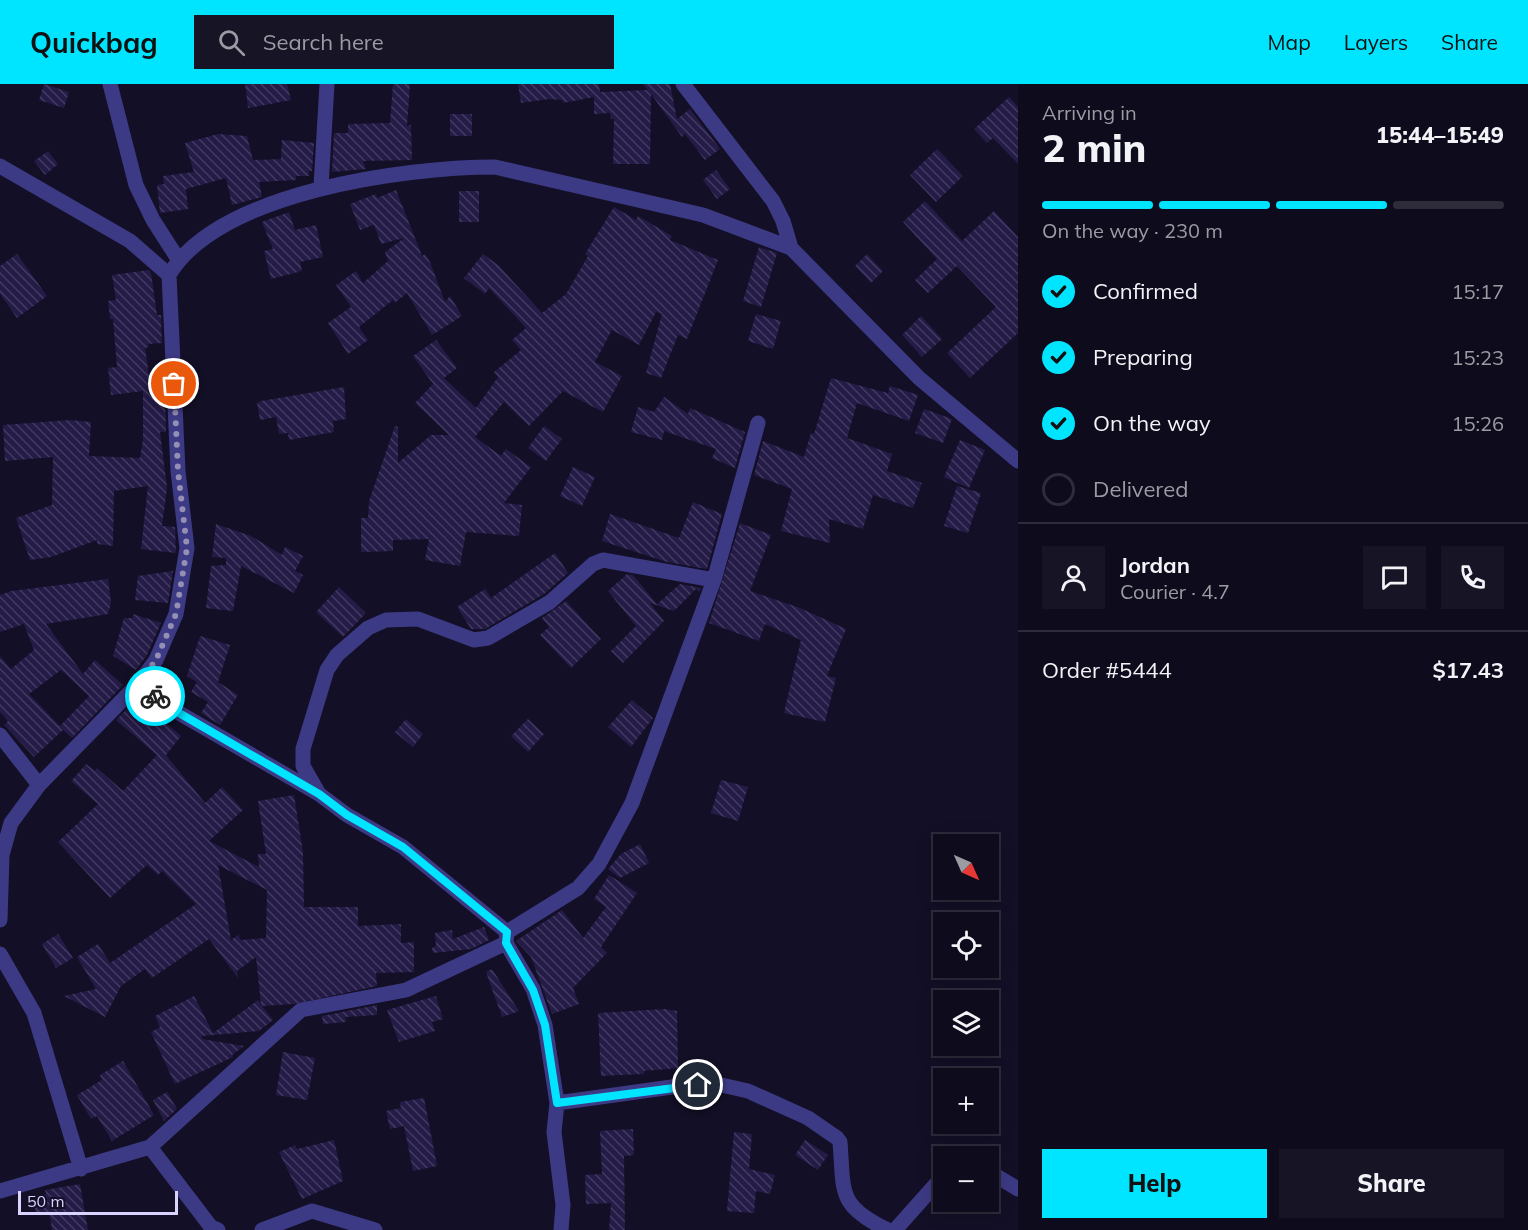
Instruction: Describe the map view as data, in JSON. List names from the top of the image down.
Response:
{
  "scale_bar": "50 m",
  "north": "bottom right",
  "page": {
    "header": "Quickbag",
    "search": "Search here",
    "nav": ["Map", "Layers", "Share"],
    "heading": ["2 min", "Arriving in", "15:44–15:49"],
    "panel": [
      "Jordan",
      "Courier · 4.7",
      "Order #5444",
      "$17.43"
    ],
    "bar": "On the way · 230 m",
    "list": [
      ["Confirmed", "15:17"],
      ["Preparing", "15:23"],
      ["On the way", "15:26"],
      "Delivered"
    ],
    "map_buttons": ["+", "−"],
    "buttons": ["Help", "Share"],
    "scale": "50 m"
  }
}
